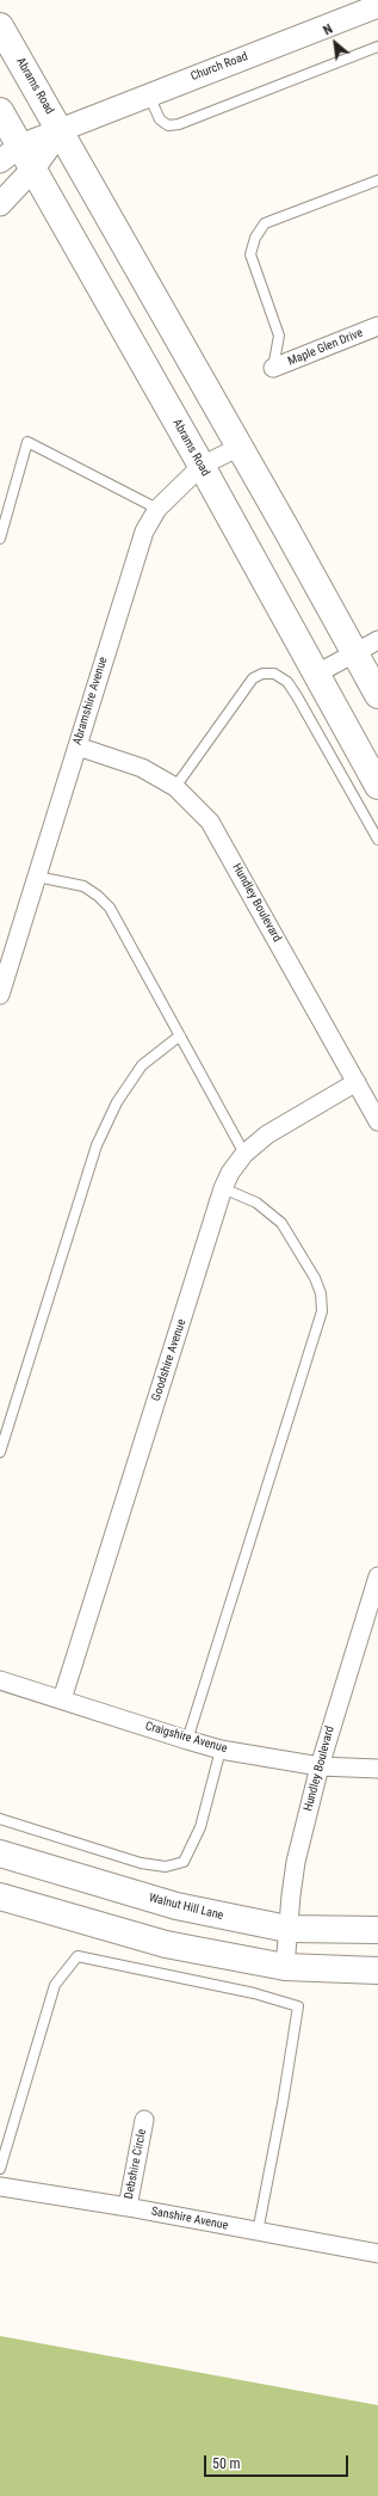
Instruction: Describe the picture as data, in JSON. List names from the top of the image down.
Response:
{
  "streets": {
    "main road": ["Abrams Road", "Walnut Hill Lane"],
    "street": [
      "Church Road",
      "Maple Glen Drive",
      "Abramshire Avenue",
      "Hundley Boulevard",
      "Goodshire Avenue",
      "Craigshire Avenue",
      "Debshire Circle",
      "Sanshire Avenue"
    ]
  },
  "crossings": [
    ["Church Road", "Abrams Road"],
    ["Abrams Road", "Abramshire Avenue"],
    ["Abramshire Avenue", "Hundley Boulevard"],
    ["Hundley Boulevard", "Goodshire Avenue"],
    ["Hundley Boulevard", "Craigshire Avenue"],
    ["Hundley Boulevard", "Walnut Hill Lane"],
    ["Goodshire Avenue", "Craigshire Avenue"],
    ["Debshire Circle", "Sanshire Avenue"]
  ],
  "scale_bar": "50 m",
  "north": "top left"
}
